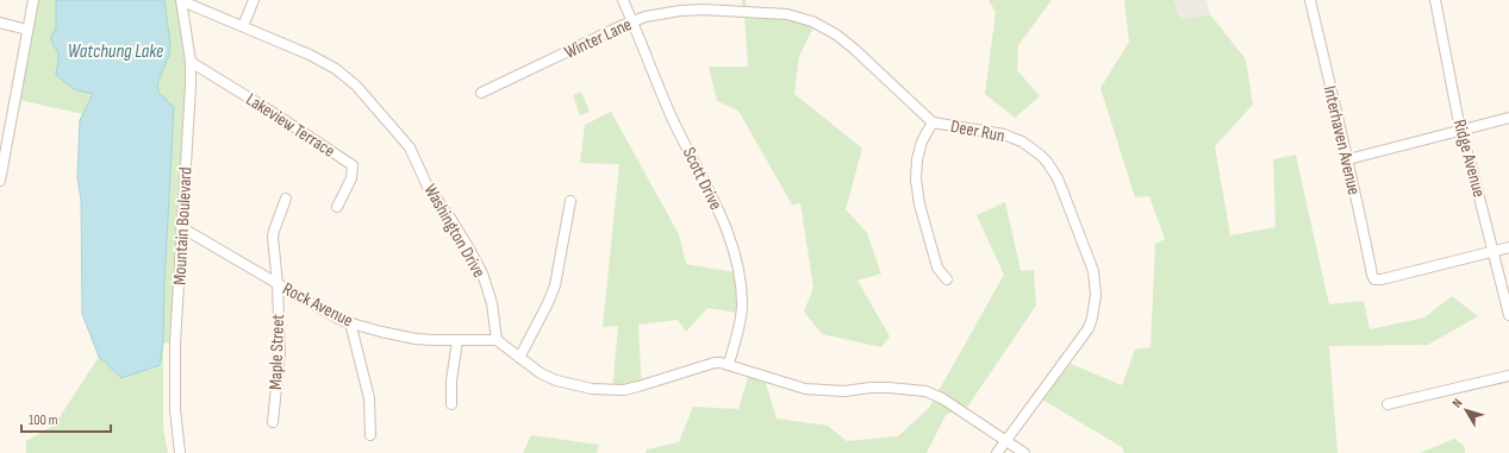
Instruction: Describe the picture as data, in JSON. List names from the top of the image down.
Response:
{
  "streets": {
    "street": [
      "Winter Lane",
      "Lakeview Terrace",
      "Deer Run",
      "Interhaven Avenue",
      "Ridge Avenue",
      "Scott Drive",
      "Mountain Boulevard",
      "Washington Drive",
      "Rock Avenue",
      "Maple Street"
    ]
  },
  "crossings": [
    ["Winter Lane", "Deer Run"],
    ["Winter Lane", "Scott Drive"],
    ["Lakeview Terrace", "Mountain Boulevard"],
    ["Interhaven Avenue", "Ridge Avenue"],
    ["Mountain Boulevard", "Washington Drive"],
    ["Mountain Boulevard", "Rock Avenue"],
    ["Washington Drive", "Rock Avenue"],
    ["Rock Avenue", "Maple Street"]
  ],
  "water": ["Watchung Lake"],
  "scale_bar": "100 m",
  "north": "top left"
}
